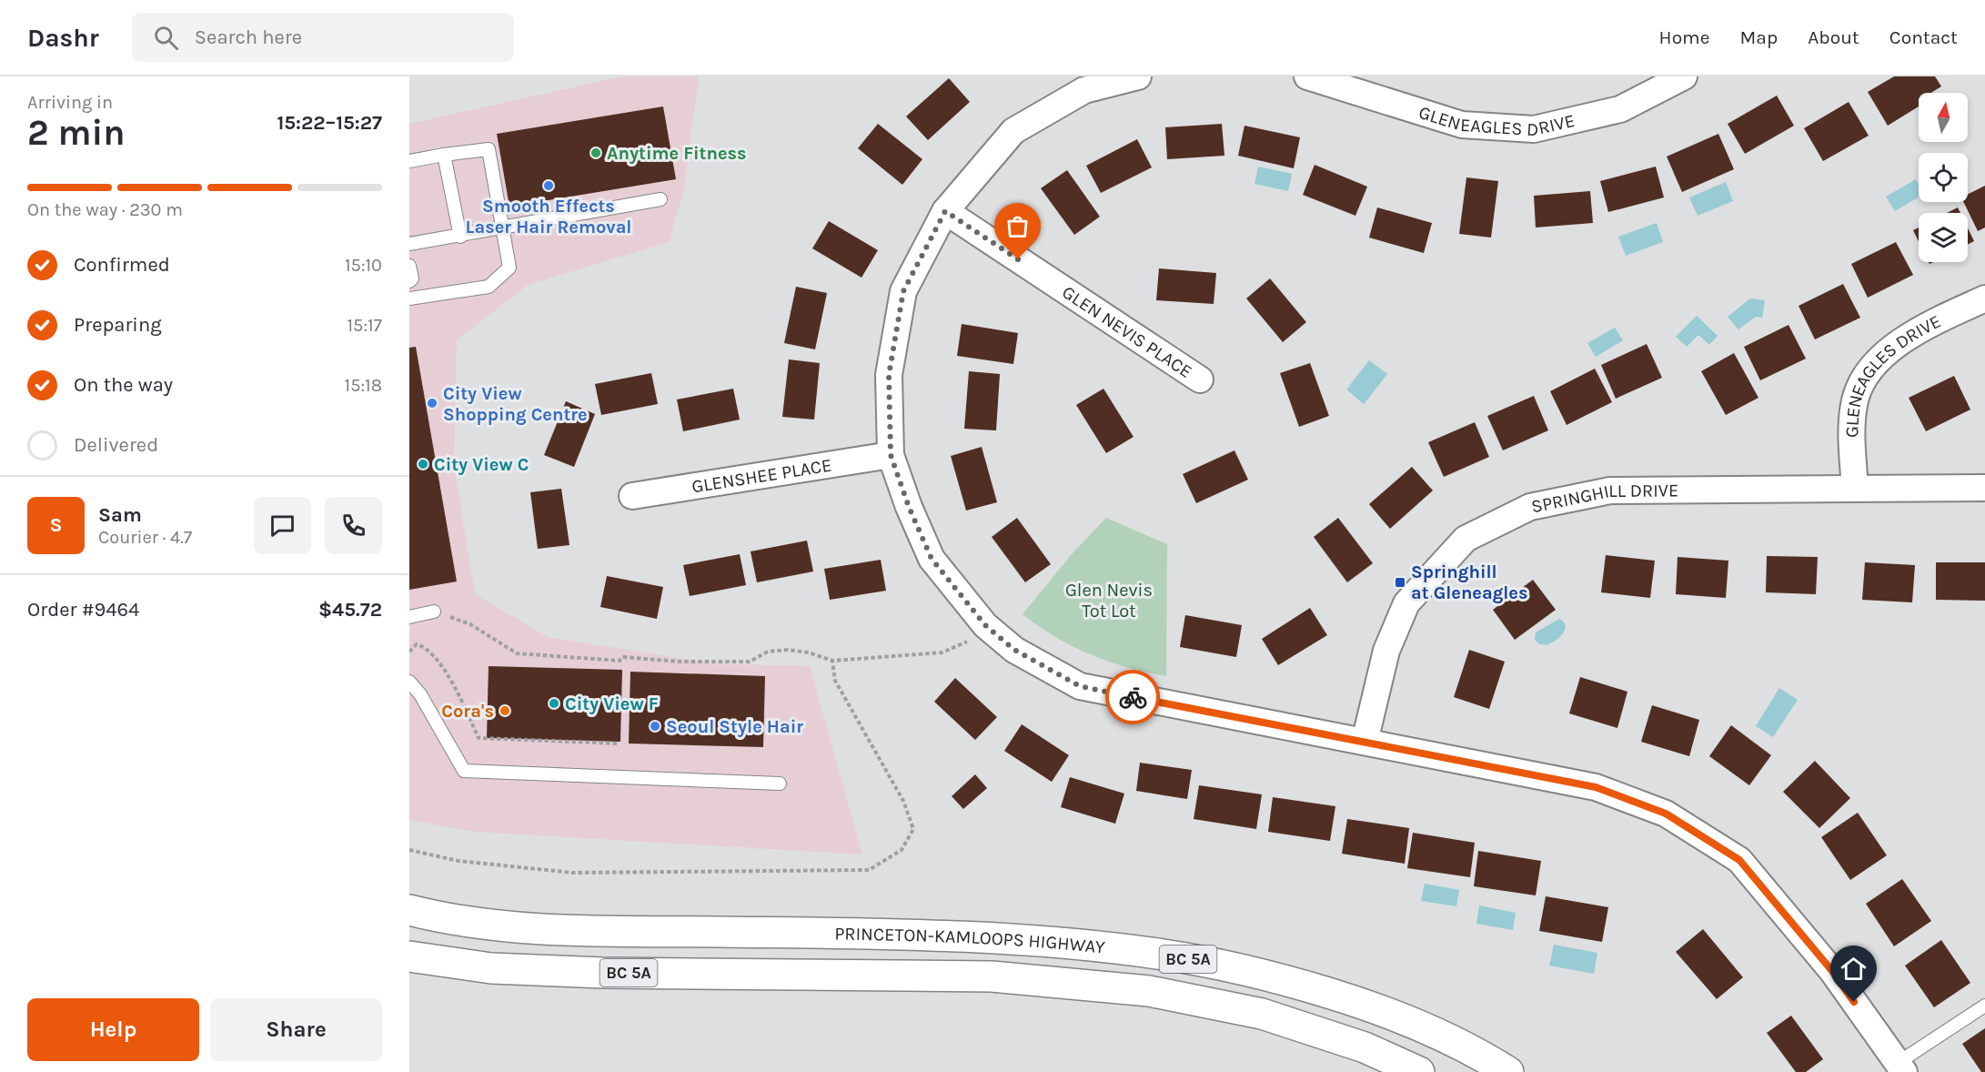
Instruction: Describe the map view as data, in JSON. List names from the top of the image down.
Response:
{
  "streets": {
    "main road": ["PRINCETON-KAMLOOPS HIGHWAY", "BC 5A"],
    "street": [
      "GLENEAGLES DRIVE",
      "GLEN NEVIS PLACE",
      "GLENSHEE PLACE",
      "SPRINGHILL DRIVE"
    ]
  },
  "crossings": [
    ["GLENEAGLES DRIVE", "SPRINGHILL DRIVE"]
  ],
  "parks": ["Glen Nevis Tot Lot"],
  "places": {
    "other": [
      "Anytime Fitness",
      "Smooth Effects Laser Hair Removal",
      "City View Shopping Centre",
      "City View C",
      "City View F",
      "Cora's",
      "Seoul Style Hair"
    ],
    "transit": ["Springhill at Gleneagles"]
  },
  "north": "top",
  "page": {
    "header": "Dashr",
    "search": "Search here",
    "nav": [
      "Home",
      "Map",
      "About",
      "Contact"
    ],
    "heading": ["2 min", "Arriving in", "15:22–15:27"],
    "panel": [
      "Sam",
      "Courier · 4.7",
      "Order #9464",
      "$45.72"
    ],
    "bar": "On the way · 230 m",
    "list": [
      ["Confirmed", "15:10"],
      ["Preparing", "15:17"],
      ["On the way", "15:18"],
      "Delivered"
    ],
    "round": "S",
    "buttons": ["Help", "Share"]
  }
}
